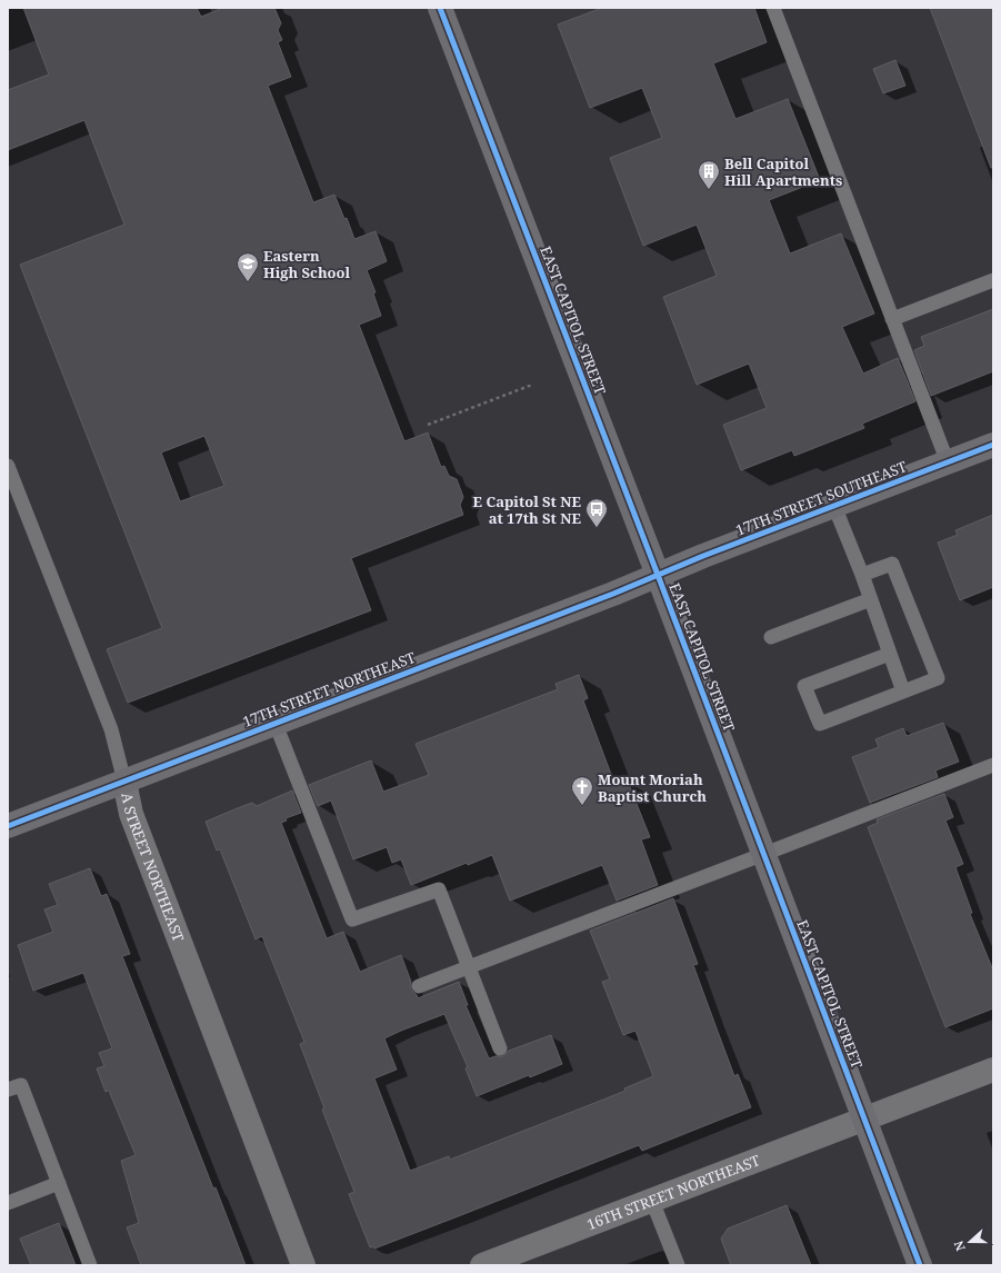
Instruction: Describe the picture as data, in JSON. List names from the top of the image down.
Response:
{
  "streets": {
    "main road": ["EAST CAPITOL STREET", "17TH STREET SOUTHEAST", "17TH STREET NORTHEAST"],
    "street": ["A STREET NORTHEAST", "16TH STREET NORTHEAST"]
  },
  "crossings": [
    ["EAST CAPITOL STREET", "17TH STREET SOUTHEAST"],
    ["EAST CAPITOL STREET", "17TH STREET NORTHEAST"],
    ["EAST CAPITOL STREET", "16TH STREET NORTHEAST"],
    ["17TH STREET SOUTHEAST", "17TH STREET NORTHEAST"],
    ["17TH STREET NORTHEAST", "A STREET NORTHEAST"]
  ],
  "places": {
    "building": ["Bell Capitol Hill Apartments"],
    "school or university": ["Eastern High School"],
    "bus stop": ["E Capitol St NE at 17th St NE"],
    "church": ["Mount Moriah Baptist Church"]
  },
  "north": "left"
}
